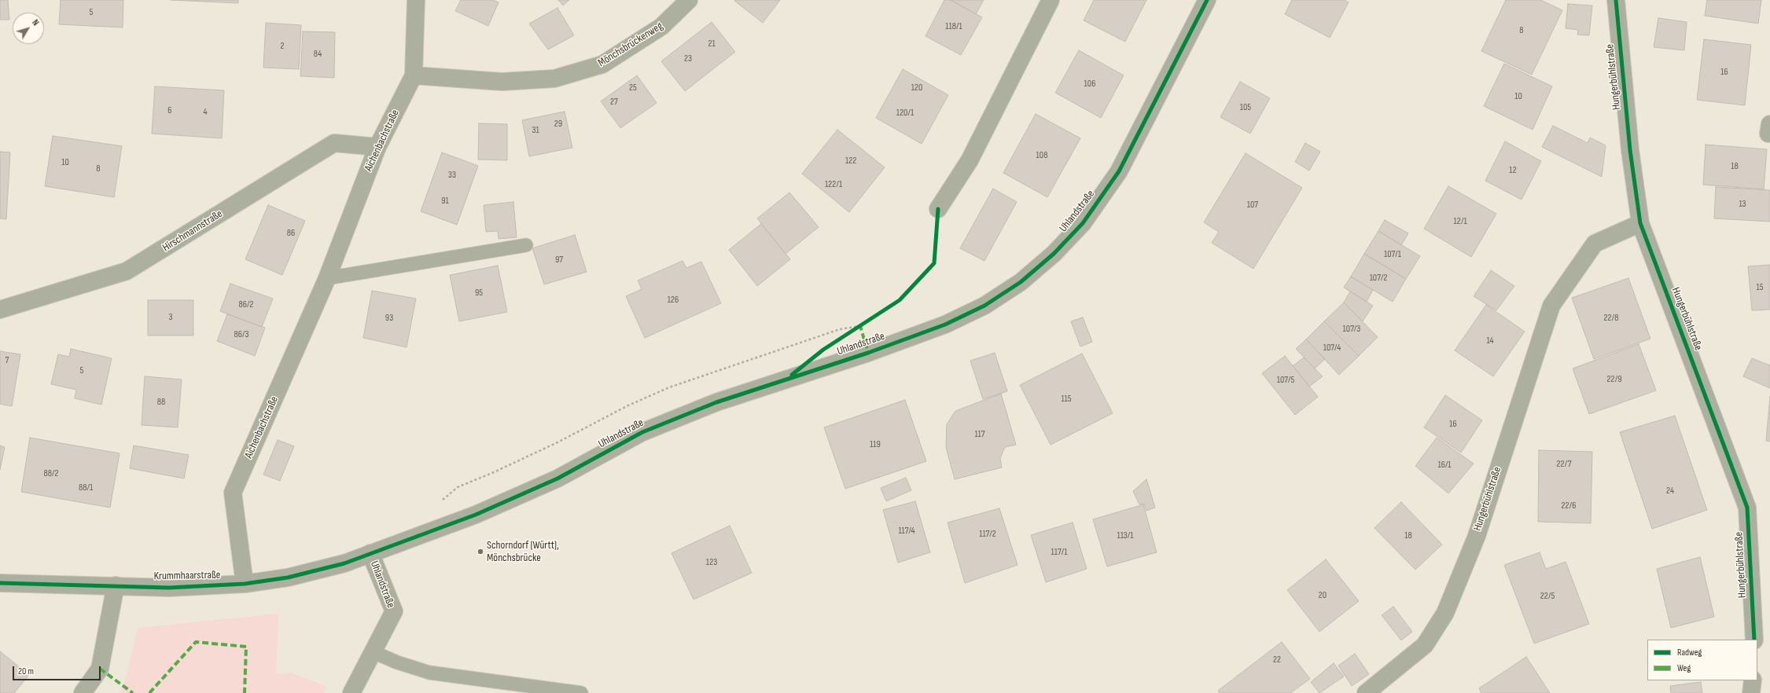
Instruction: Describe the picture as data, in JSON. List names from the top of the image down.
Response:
{
  "streets": {
    "street": [
      "Mönchsbrückenweg",
      "Hungerbühlstraße",
      "Aichenbachstraße",
      "Uhlandstraße",
      "Hirschmannstraße",
      "Krummhaarstraße"
    ]
  },
  "crossings": [
    ["Mönchsbrückenweg", "Aichenbachstraße"],
    ["Aichenbachstraße", "Hirschmannstraße"],
    ["Aichenbachstraße", "Krummhaarstraße"],
    ["Uhlandstraße", "Krummhaarstraße"]
  ],
  "places": ["Schorndorf (Württ), Mönchsbrücke"],
  "house_numbers": [
    "5",
    "118/1",
    "8",
    "21",
    "2",
    "84",
    "23",
    "16",
    "106",
    "25",
    "120",
    "10",
    "27",
    "105",
    "6",
    "4",
    "120/1",
    "29",
    "31",
    "108",
    "122",
    "10",
    "18",
    "8",
    "12",
    "33",
    "122/1",
    "91",
    "13",
    "107",
    "12/1",
    "86",
    "107/1",
    "97",
    "107/2",
    "15",
    "95",
    "126",
    "86/2",
    "3",
    "93",
    "22/8",
    "107/3",
    "86/3",
    "14",
    "107/4",
    "7",
    "5",
    "22/9",
    "107/5",
    "115",
    "88",
    "16",
    "117",
    "119",
    "22/7",
    "16/1",
    "88/2",
    "88/1",
    "24",
    "22/6",
    "117/4",
    "117/2",
    "113/1",
    "18",
    "117/1",
    "123",
    "20",
    "22/5",
    "22"
  ],
  "legend": ["Radweg", "Weg"],
  "scale_bar": "20 m",
  "north": "top right"
}
